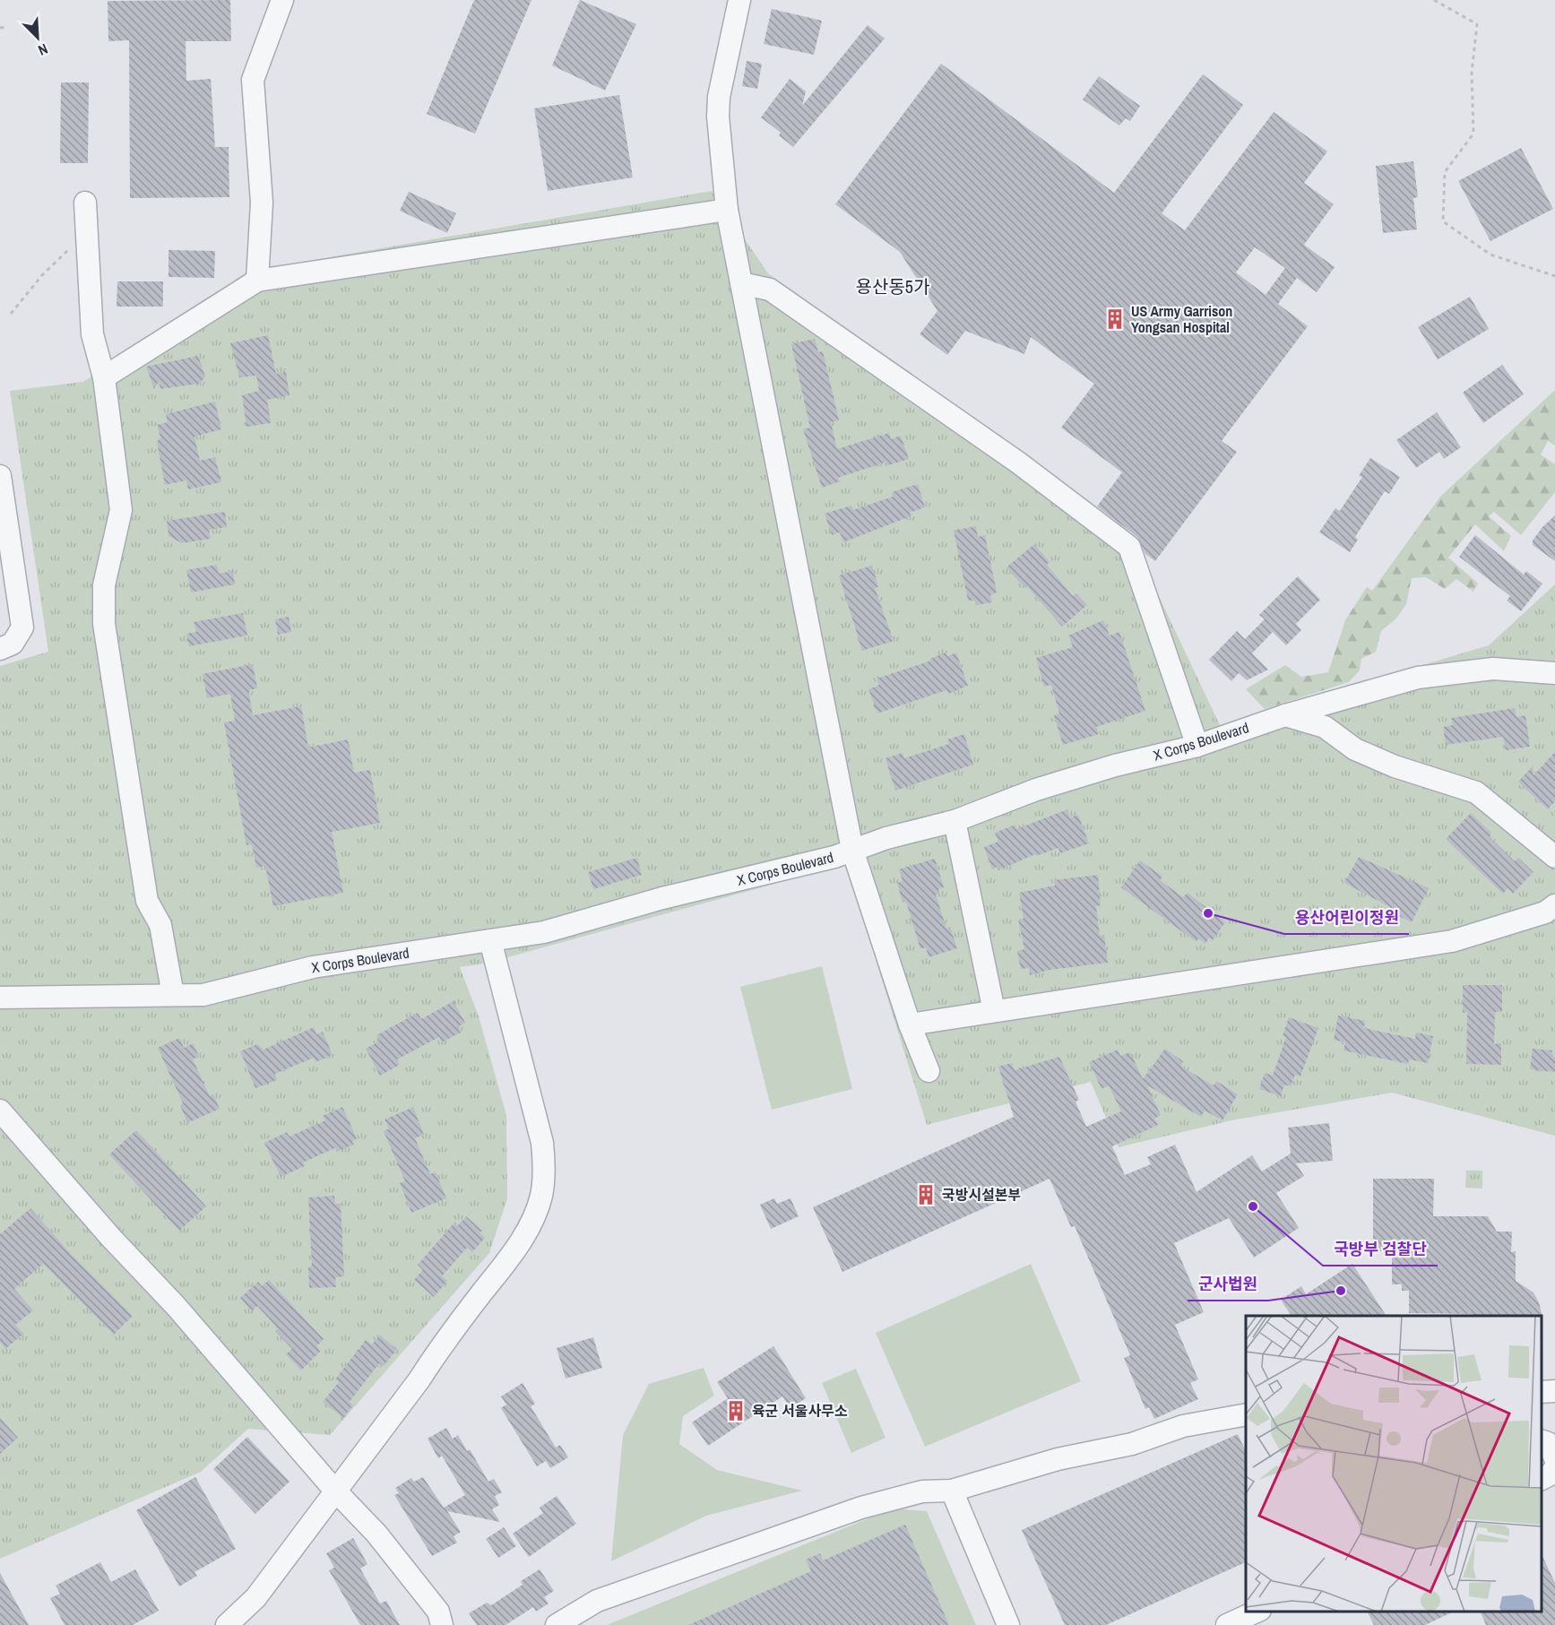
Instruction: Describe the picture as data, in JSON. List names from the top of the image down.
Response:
{
  "streets": {
    "lane": ["X Corps Boulevard"]
  },
  "districts": ["용산동5가"],
  "places": {
    "building": ["US Army Garrison Yongsan Hospital", "국방시설본부", "육군 서울사무소"],
    "other": ["용산어린이정원", "국방부 검찰단", "군사법원"]
  },
  "north": "bottom right"
}
